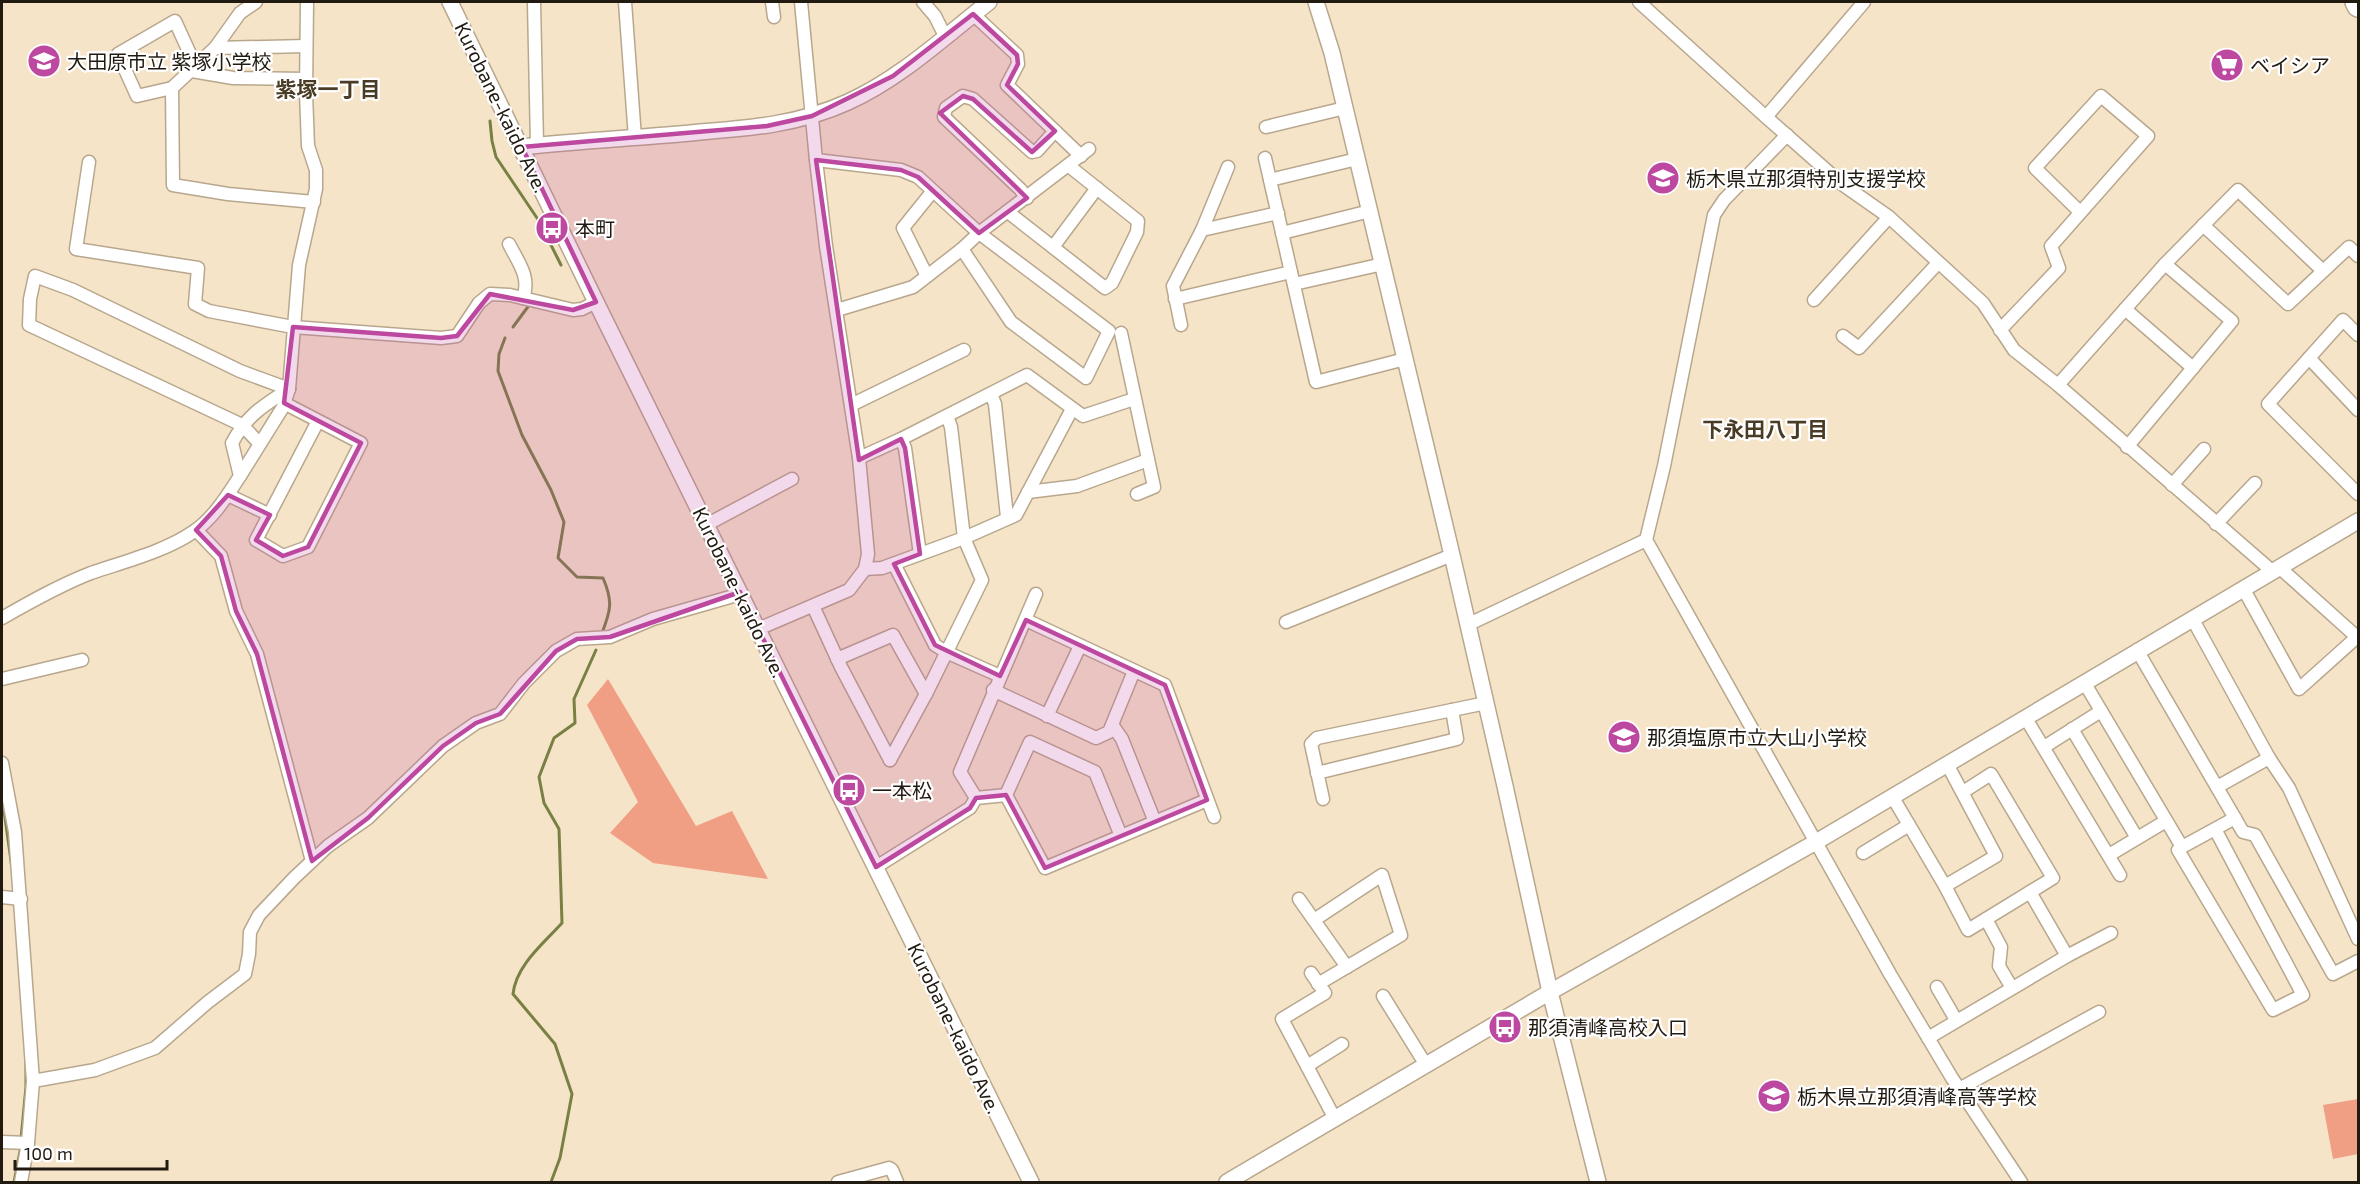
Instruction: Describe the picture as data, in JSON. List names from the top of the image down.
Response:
{
  "streets": {
    "street": ["Kurobane-kaido Ave."]
  },
  "districts": ["紫塚一丁目", "下永田八丁目"],
  "places": {
    "school or university": [
      "大田原市立 紫塚小学校",
      "栃木県立那須特別支援学校",
      "那須塩原市立大山小学校",
      "栃木県立那須清峰高等学校"
    ],
    "supermarket": ["ベイシア"],
    "bus stop": ["本町", "一本松", "那須清峰高校入口"]
  },
  "scale_bar": "100 m"
}
